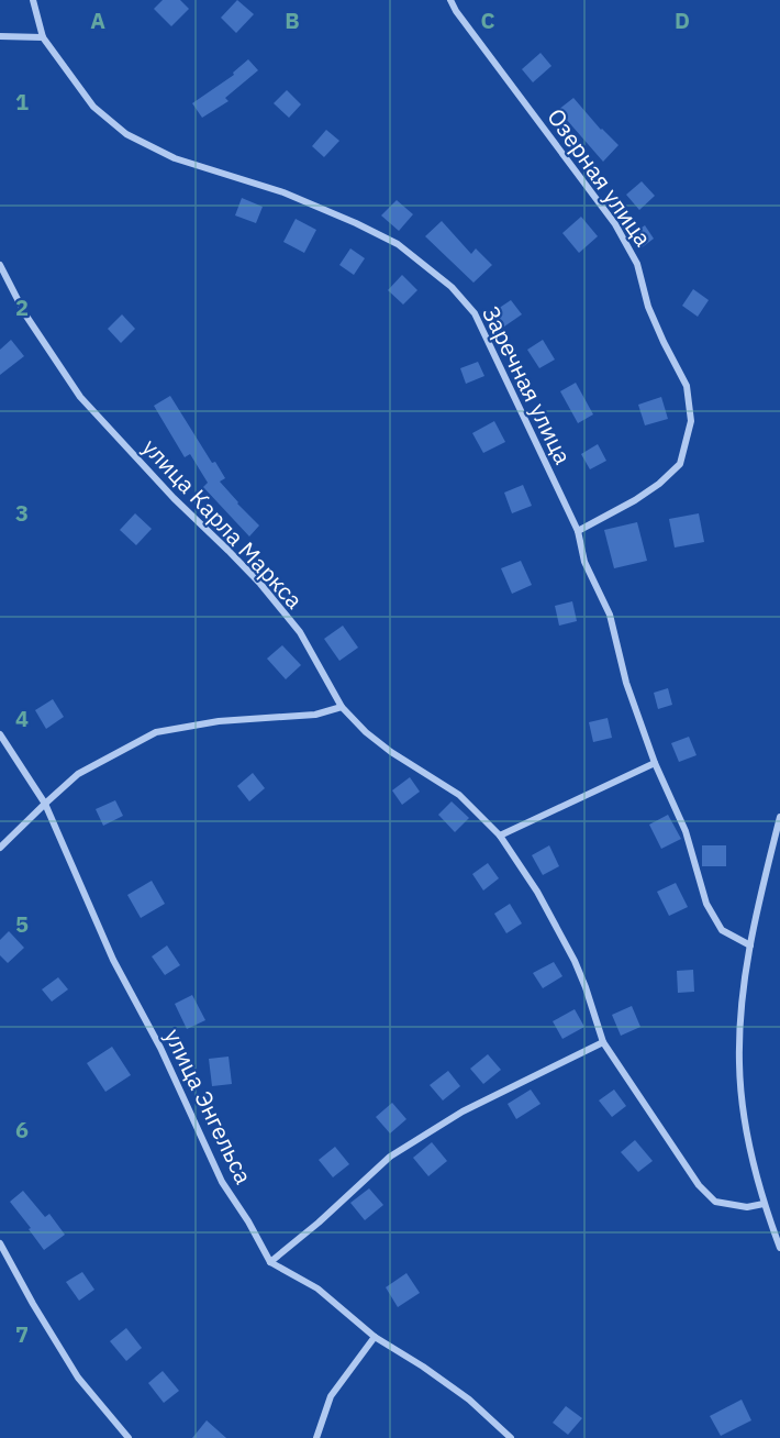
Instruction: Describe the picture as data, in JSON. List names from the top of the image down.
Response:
{
  "streets": {
    "street": [
      "Озерная улица",
      "Заречная улица",
      "улица Карла Маркса",
      "улица Энгельса"
    ]
  },
  "crossings": [
    ["Озерная улица", "Заречная улица"]
  ],
  "grid": {
    "columns": [
      "A",
      "B",
      "C",
      "D"
    ],
    "rows": [
      "1",
      "2",
      "3",
      "4",
      "5",
      "6",
      "7"
    ]
  }
}
